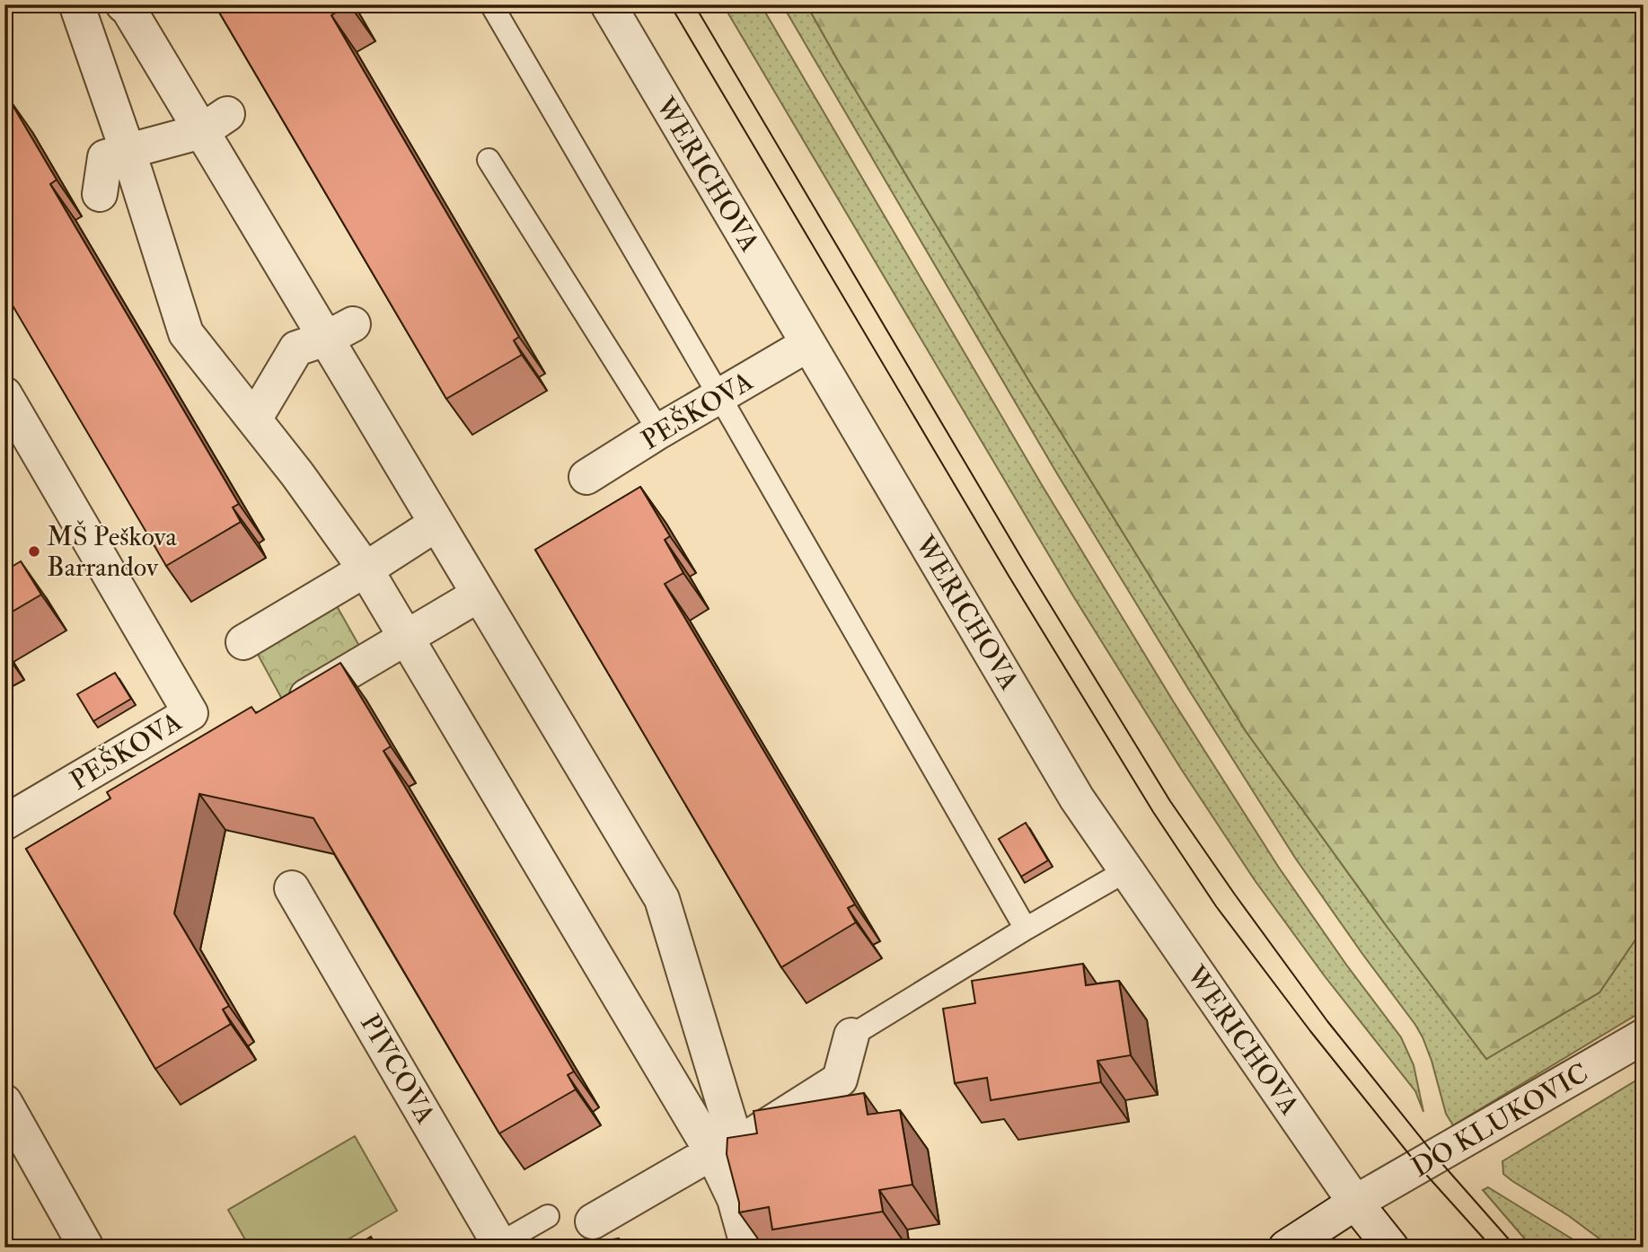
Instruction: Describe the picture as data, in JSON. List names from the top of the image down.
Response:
{
  "streets": {
    "street": [
      "WERICHOVA",
      "PEŠKOVA",
      "PIVCOVA",
      "DO KLUKOVIC"
    ]
  },
  "crossings": [
    ["WERICHOVA", "PEŠKOVA"],
    ["WERICHOVA", "DO KLUKOVIC"]
  ],
  "places": ["MŠ Peškova Barrandov"]
}
